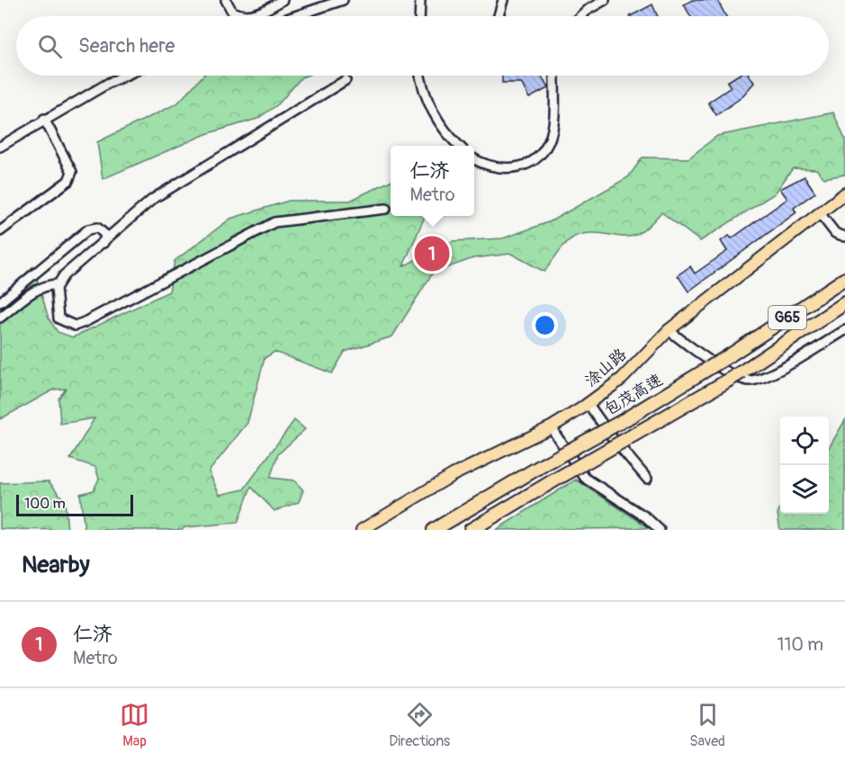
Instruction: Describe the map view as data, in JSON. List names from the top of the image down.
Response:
{
  "streets": {
    "highway": ["G65", "包茂高速"],
    "main road": ["涂山路"]
  },
  "scale_bar": "100 m",
  "page": {
    "search": "Search here",
    "popup": ["仁济", "Metro"],
    "pins": "1",
    "scale": "100 m",
    "heading": "Nearby",
    "list": [
      {
        "mark": "1",
        "name": "仁济",
        "note": "Metro",
        "value": "110 m"
      }
    ],
    "nav": ["Map", "Directions", "Saved"]
  }
}
